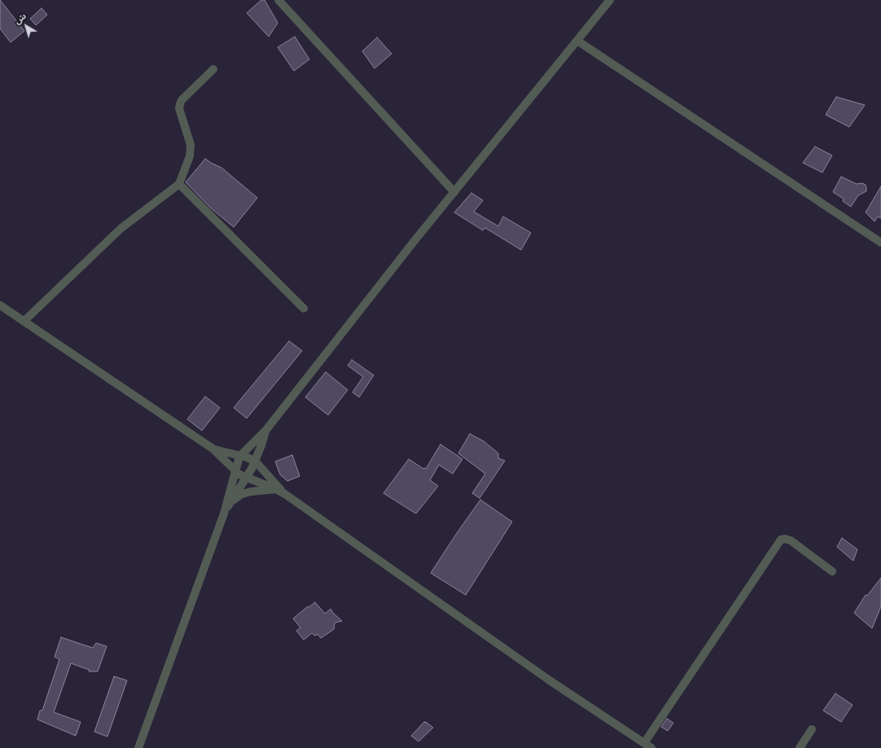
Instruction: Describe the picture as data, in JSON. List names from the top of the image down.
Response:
{
  "north": "top left"
}
